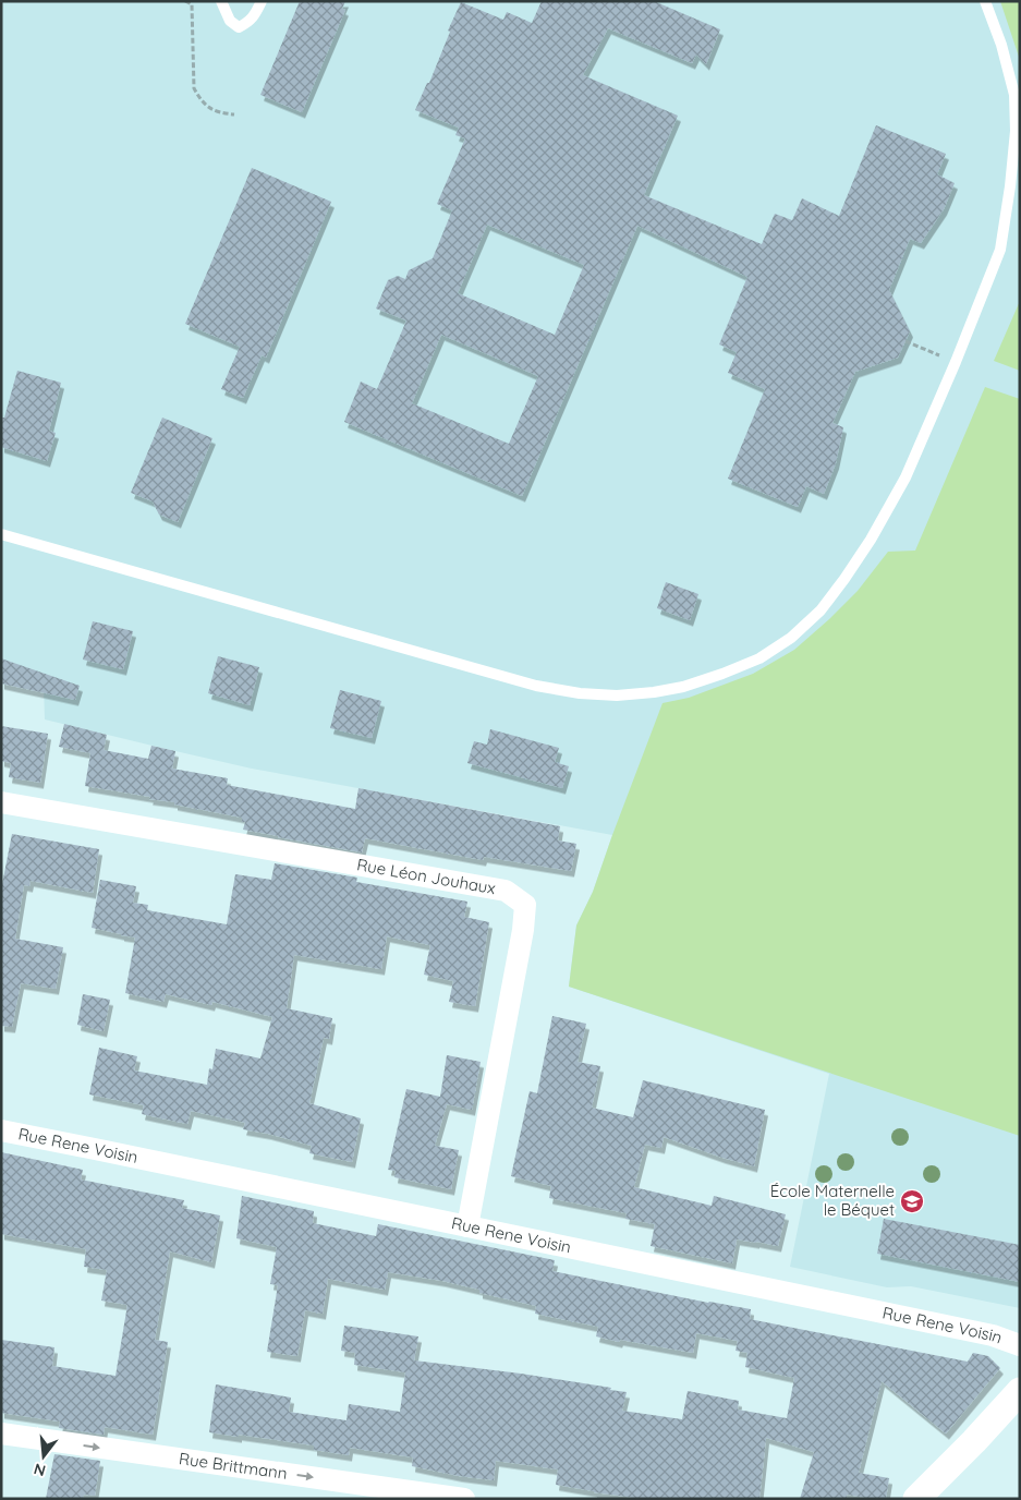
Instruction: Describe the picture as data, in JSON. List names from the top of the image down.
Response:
{
  "streets": {
    "street": ["Rue Léon Jouhaux", "Rue Rene Voisin", "Rue Brittmann"]
  },
  "crossings": [
    ["Rue Léon Jouhaux", "Rue Rene Voisin"]
  ],
  "one_way": ["Rue Brittmann"],
  "places": {
    "school or university": ["École Maternelle le Béquet"]
  },
  "north": "bottom"
}
